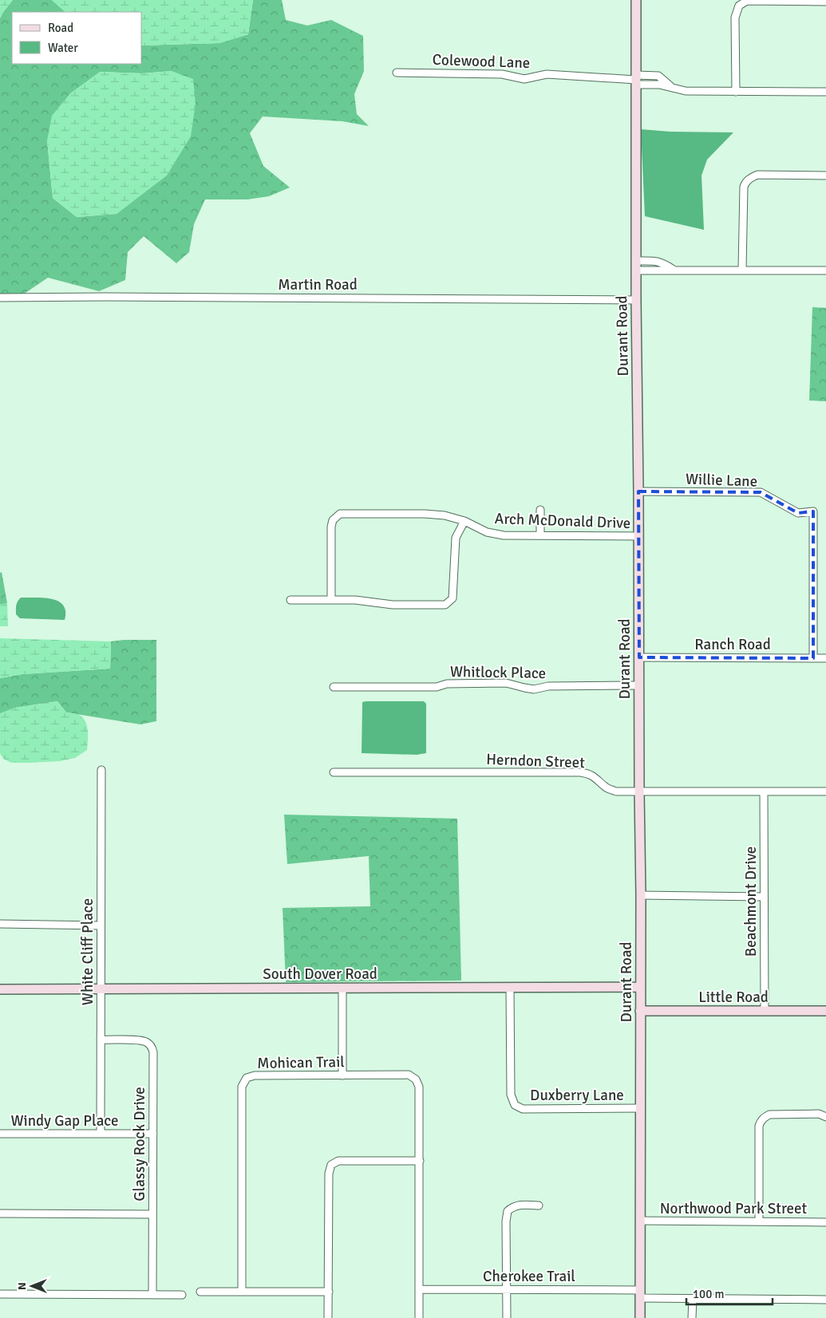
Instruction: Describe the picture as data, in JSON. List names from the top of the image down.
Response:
{
  "streets": {
    "street": [
      "Colewood Lane",
      "Martin Road",
      "Durant Road",
      "Willie Lane",
      "Arch McDonald Drive",
      "Ranch Road",
      "Whitlock Place",
      "Herndon Street",
      "Beachmont Drive",
      "White Cliff Place",
      "South Dover Road",
      "Little Road",
      "Mohican Trail",
      "Duxberry Lane",
      "Windy Gap Place",
      "Glassy Rock Drive",
      "Northwood Park Street",
      "Cherokee Trail"
    ]
  },
  "crossings": [
    ["Colewood Lane", "Durant Road"],
    ["Martin Road", "Durant Road"],
    ["Durant Road", "Willie Lane"],
    ["Durant Road", "Arch McDonald Drive"],
    ["Durant Road", "Ranch Road"],
    ["Durant Road", "Whitlock Place"],
    ["Durant Road", "Herndon Street"],
    ["Durant Road", "South Dover Road"],
    ["Durant Road", "Little Road"],
    ["Durant Road", "Duxberry Lane"],
    ["Durant Road", "Northwood Park Street"],
    ["Durant Road", "Cherokee Trail"],
    ["Willie Lane", "Ranch Road"],
    ["Herndon Street", "Beachmont Drive"],
    ["Beachmont Drive", "Little Road"],
    ["White Cliff Place", "South Dover Road"],
    ["White Cliff Place", "Windy Gap Place"],
    ["White Cliff Place", "Glassy Rock Drive"],
    ["South Dover Road", "Duxberry Lane"],
    ["Mohican Trail", "Cherokee Trail"],
    ["Windy Gap Place", "Glassy Rock Drive"]
  ],
  "legend": ["Road", "Water"],
  "scale_bar": "100 m",
  "north": "left"
}
